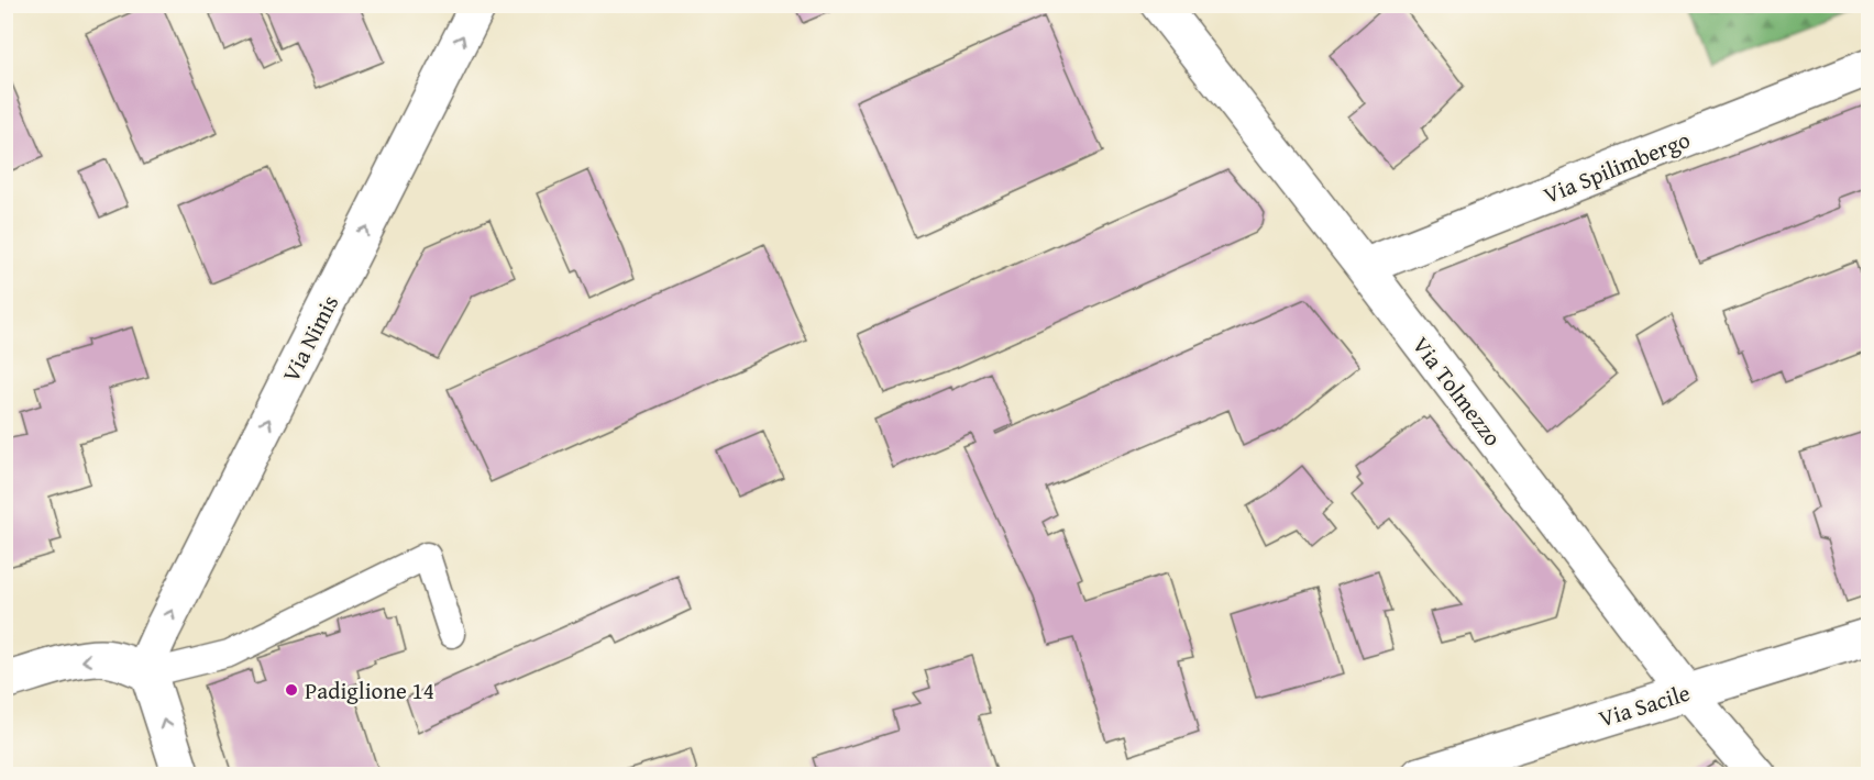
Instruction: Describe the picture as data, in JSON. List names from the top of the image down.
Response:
{
  "streets": {
    "street": [
      "Via Spilimbergo",
      "Via Nimis",
      "Via Tolmezzo",
      "Via Sacile"
    ]
  },
  "crossings": [
    ["Via Spilimbergo", "Via Tolmezzo"],
    ["Via Tolmezzo", "Via Sacile"]
  ],
  "one_way": ["Via Nimis"],
  "places": ["Padiglione 14"]
}
